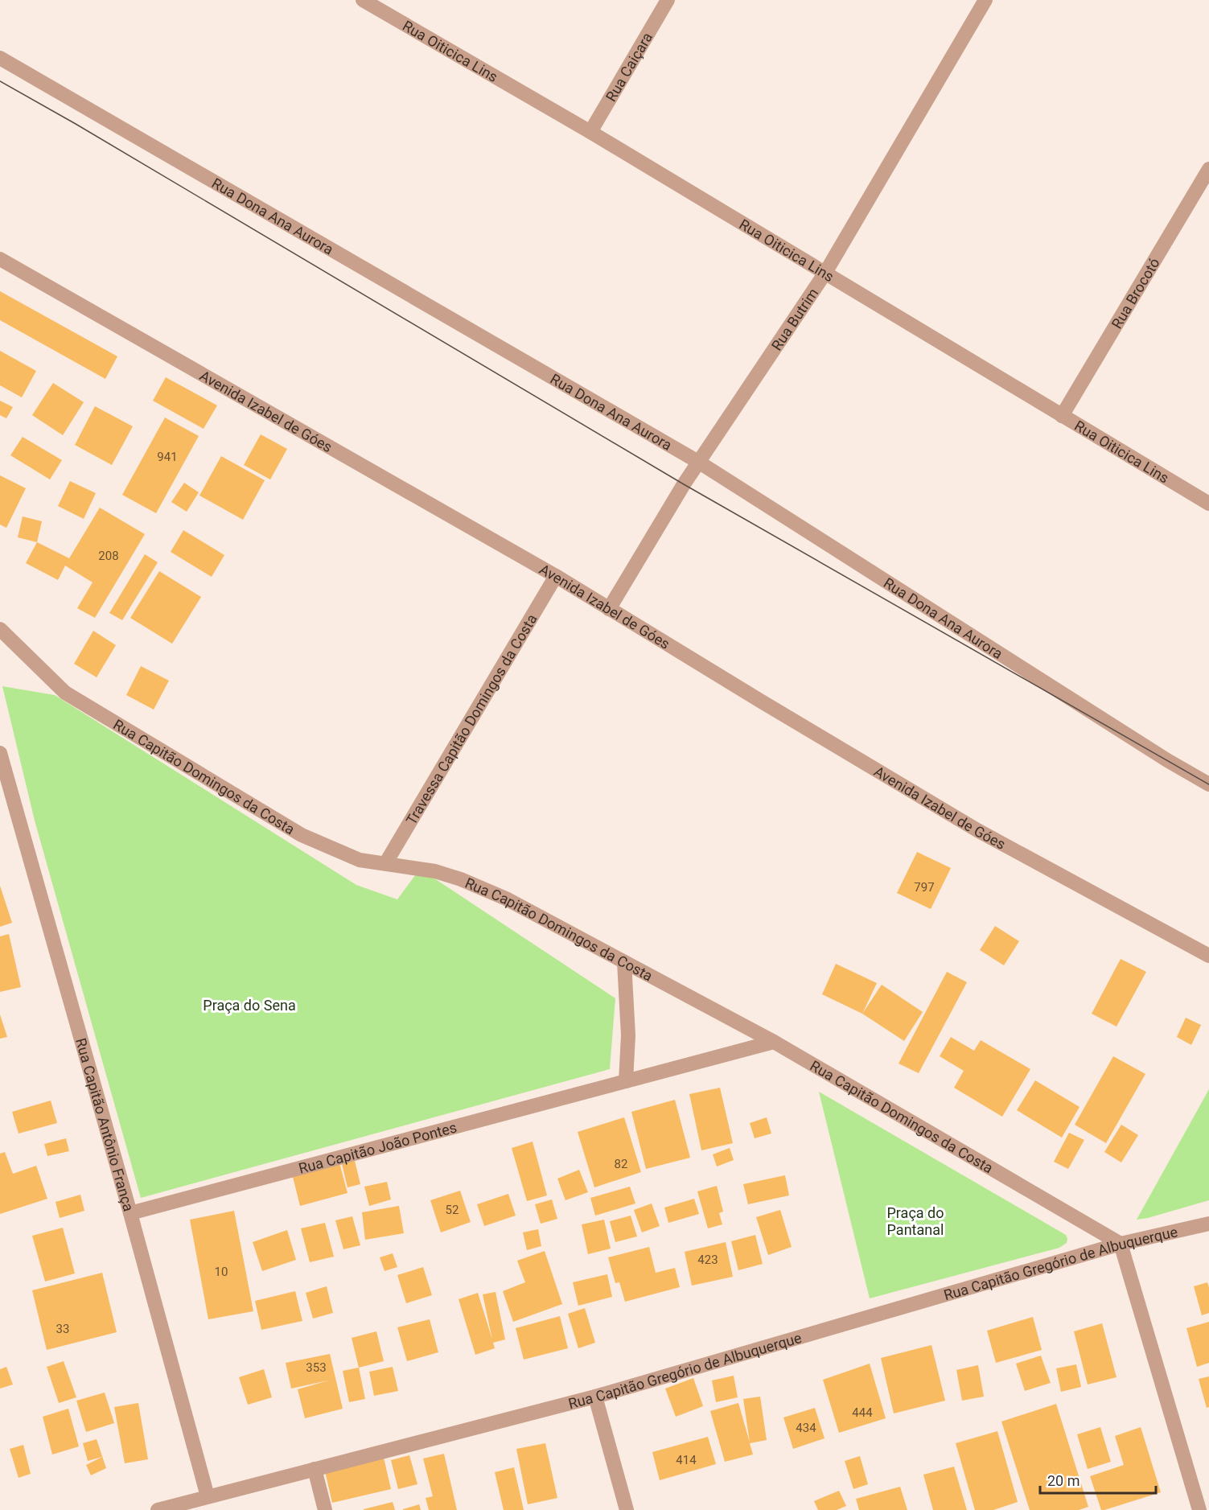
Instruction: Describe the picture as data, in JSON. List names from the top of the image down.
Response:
{
  "streets": {
    "street": [
      "Rua Oiticica Lins",
      "Rua Caiçara",
      "Rua Dona Ana Aurora",
      "Rua Brocotó",
      "Rua Butrim",
      "Avenida Izabel de Góes",
      "Travessa Capitão Domingos da Costa",
      "Rua Capitão Domingos da Costa",
      "Rua Capitão Antônio França",
      "Rua Capitão João Pontes",
      "Rua Capitão Gregório de Albuquerque"
    ]
  },
  "crossings": [
    ["Rua Oiticica Lins", "Rua Caiçara"],
    ["Rua Oiticica Lins", "Rua Brocotó"],
    ["Rua Oiticica Lins", "Rua Butrim"],
    ["Rua Dona Ana Aurora", "Rua Butrim"],
    ["Rua Butrim", "Avenida Izabel de Góes"],
    ["Avenida Izabel de Góes", "Travessa Capitão Domingos da Costa"],
    ["Travessa Capitão Domingos da Costa", "Rua Capitão Domingos da Costa"],
    ["Rua Capitão Domingos da Costa", "Rua Capitão João Pontes"],
    ["Rua Capitão Domingos da Costa", "Rua Capitão Gregório de Albuquerque"],
    ["Rua Capitão Antônio França", "Rua Capitão João Pontes"],
    ["Rua Capitão Antônio França", "Rua Capitão Gregório de Albuquerque"]
  ],
  "parks": ["Praça do Sena", "Praça do Pantanal"],
  "house_numbers": [
    "941",
    "208",
    "797",
    "82",
    "52",
    "423",
    "10",
    "33",
    "353",
    "444",
    "434",
    "414"
  ],
  "scale_bar": "20 m"
}
